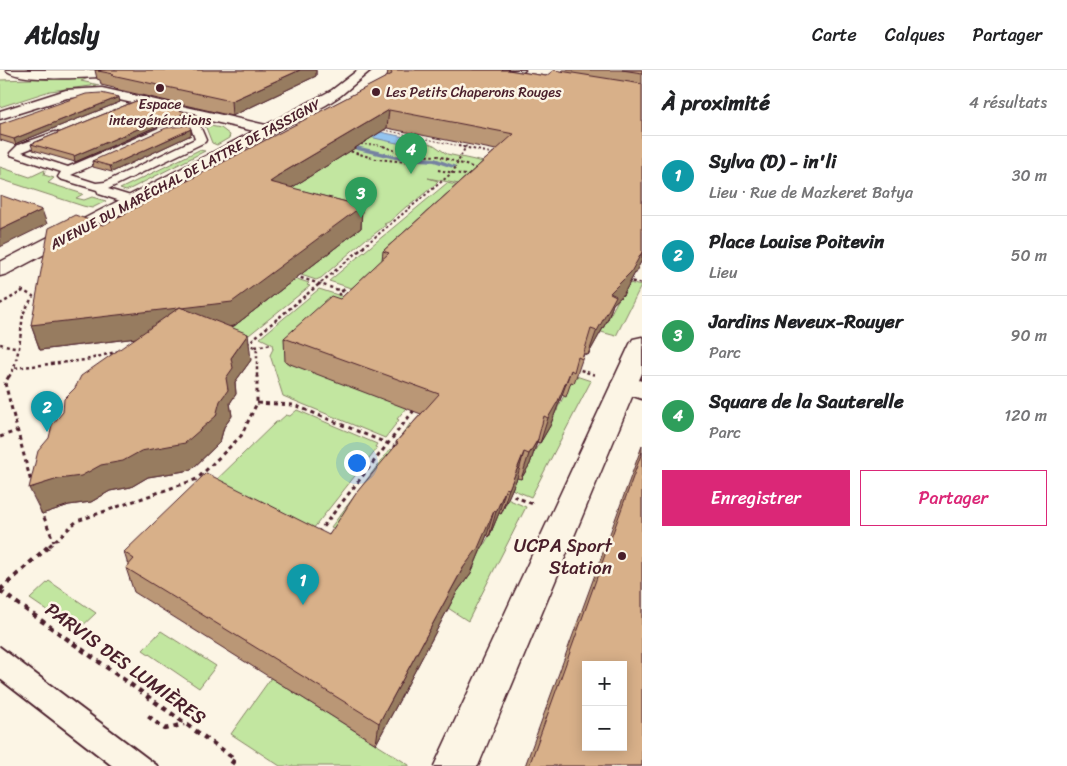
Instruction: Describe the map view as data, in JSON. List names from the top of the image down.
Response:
{
  "streets": {
    "street": ["AVENUE DU MARÉCHAL DE LATTRE DE TASSIGNY"],
    "path": ["PARVIS DES LUMIÈRES"]
  },
  "places": ["Espace intergénérations", "Les Petits Chaperons Rouges", "UCPA Sport Station"],
  "page": {
    "header": "Atlasly",
    "nav": ["Carte", "Calques", "Partager"],
    "heading": ["À proximité", "4 résultats"],
    "pins": [
      "4",
      "3",
      "2",
      "1"
    ],
    "list": [
      {
        "mark": "1",
        "name": "Sylva (D) - in'li",
        "note": "Lieu · Rue de Mazkeret Batya",
        "value": "30 m"
      },
      {
        "mark": "2",
        "name": "Place Louise Poitevin",
        "note": "Lieu",
        "value": "50 m"
      },
      {
        "mark": "3",
        "name": "Jardins Neveux-Rouyer",
        "note": "Parc",
        "value": "90 m"
      },
      {
        "mark": "4",
        "name": "Square de la Sauterelle",
        "note": "Parc",
        "value": "120 m"
      }
    ],
    "buttons": ["Enregistrer", "Partager"],
    "map_buttons": ["+", "−"]
  }
}
